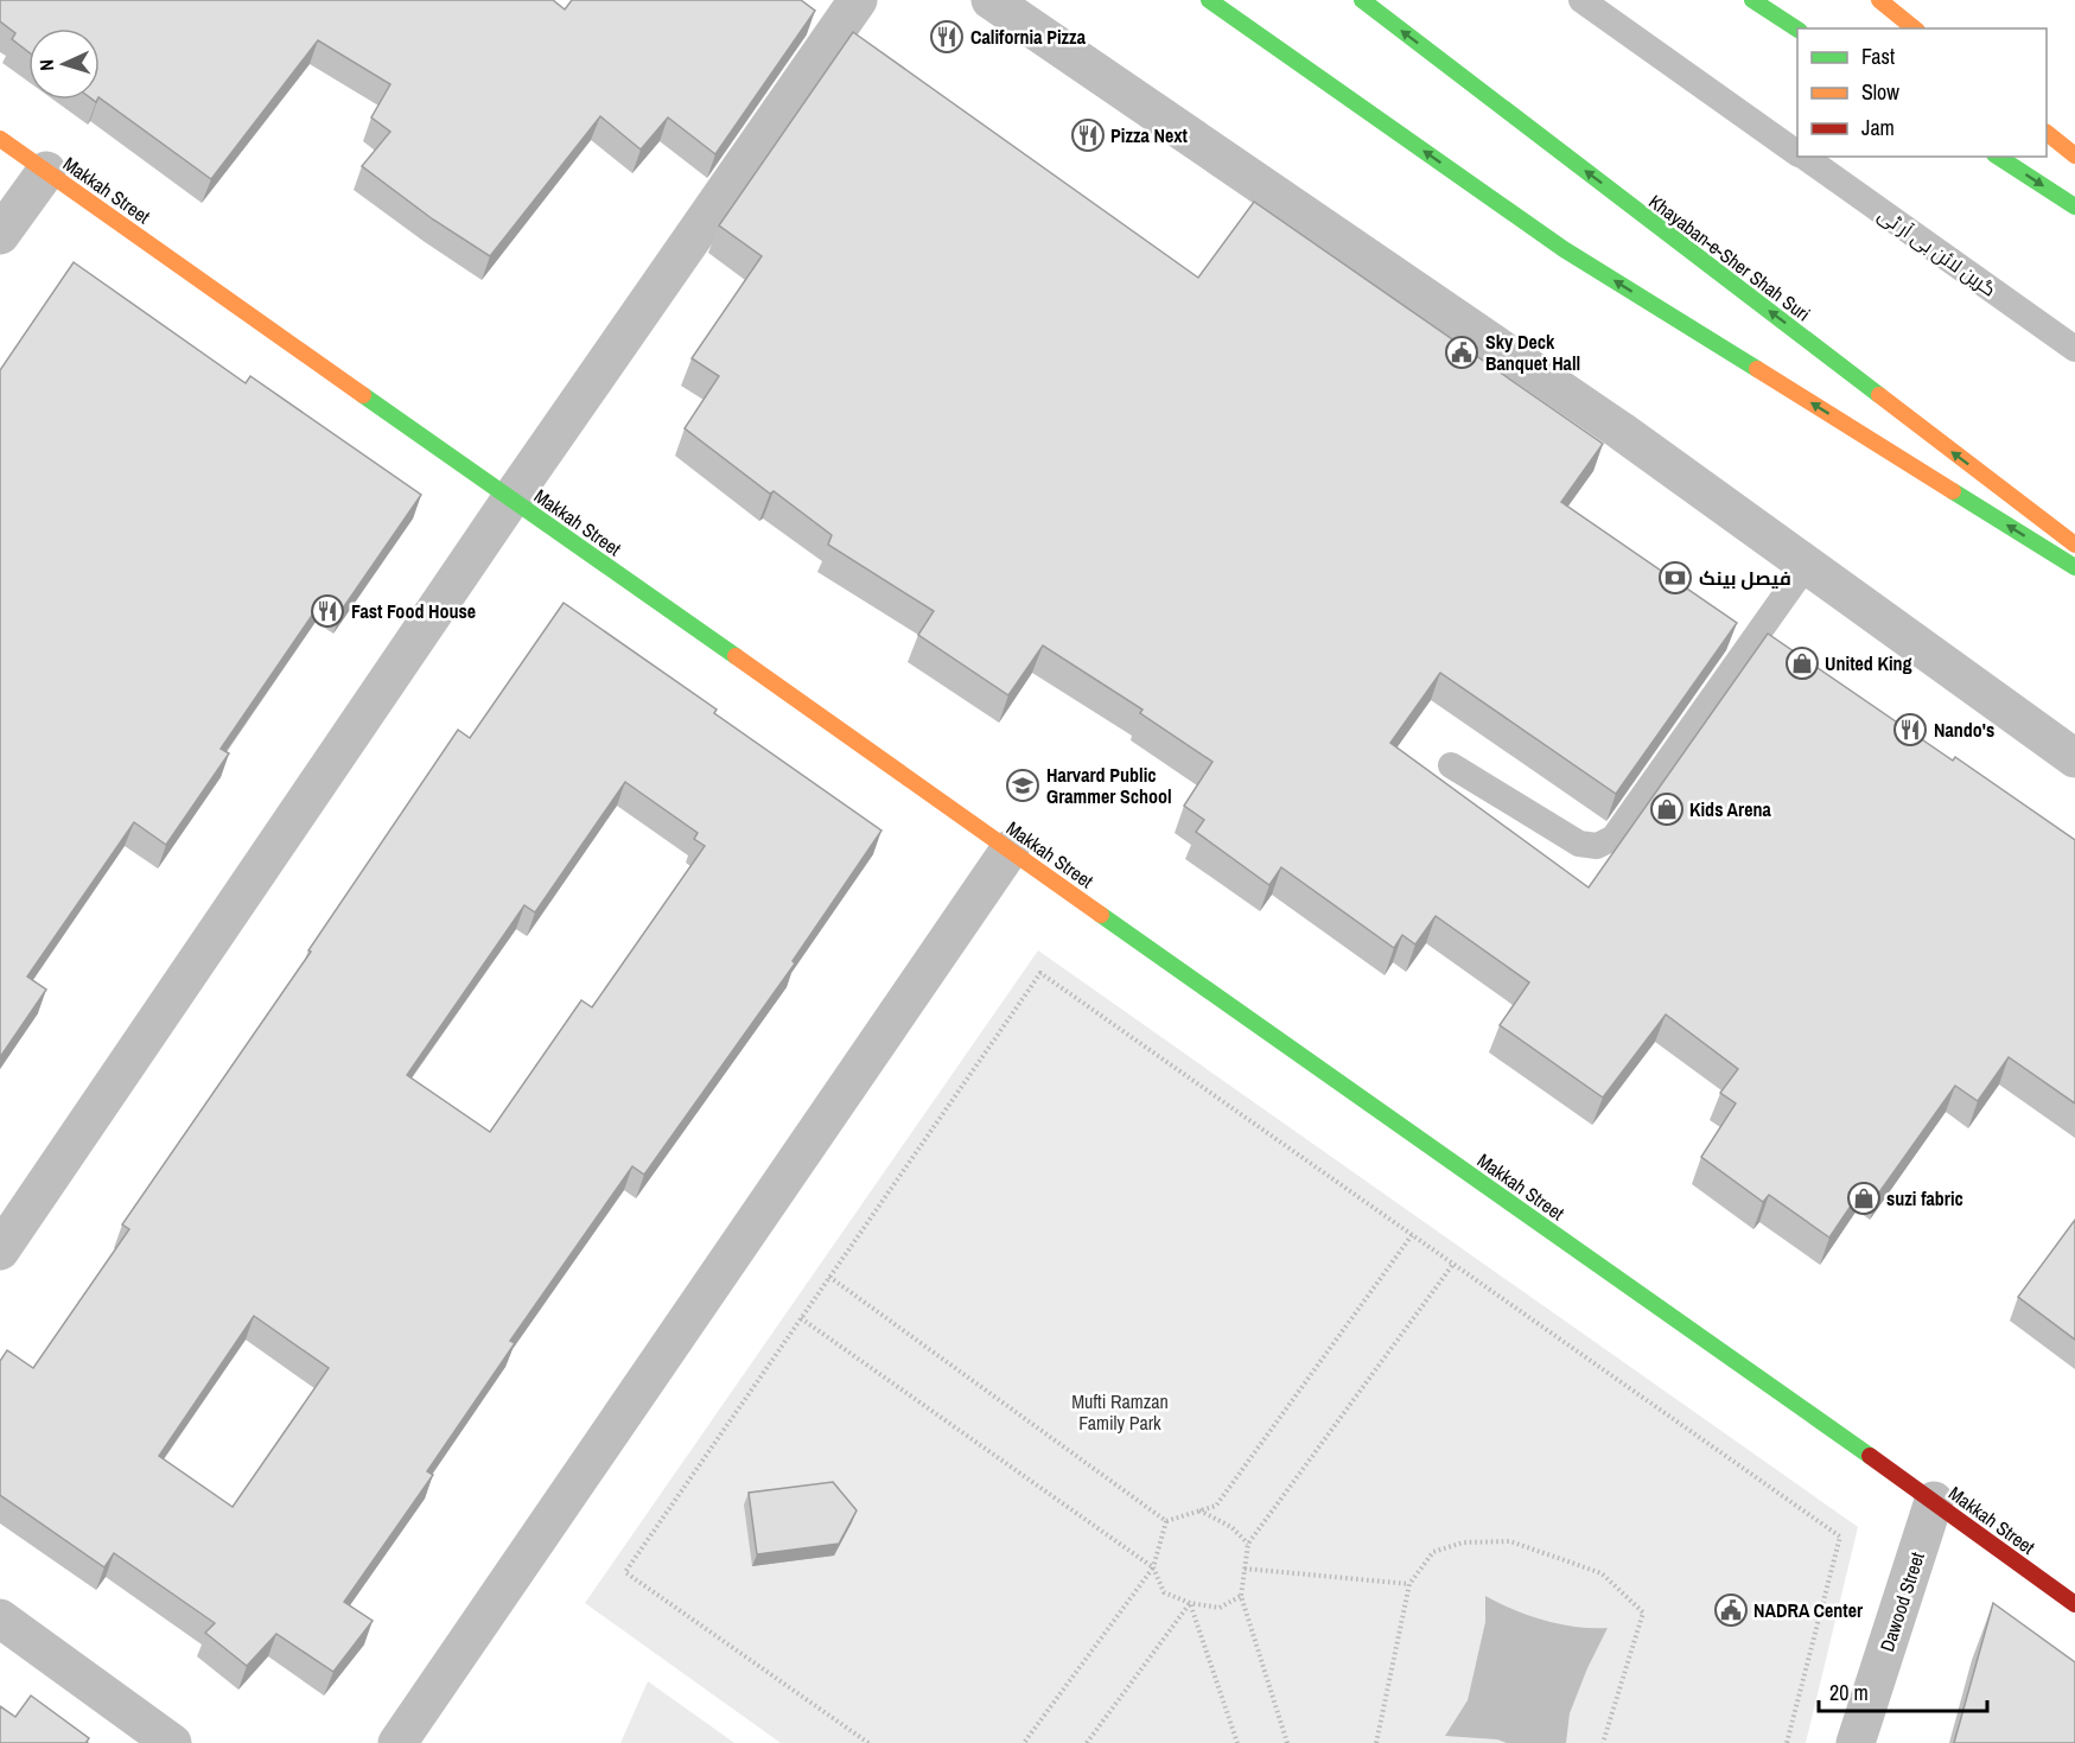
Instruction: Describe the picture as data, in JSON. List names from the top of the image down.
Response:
{
  "streets": {
    "street": ["Makkah Street", "Khayaban-e-Sher Shah Suri", "Dawood Street"],
    "lane": ["گرین لائن بی آر ٹی"]
  },
  "crossings": [
    ["Makkah Street", "Dawood Street"]
  ],
  "parks": ["Mufti Ramzan Family Park"],
  "places": {
    "restaurant": [
      "California Pizza",
      "Pizza Next",
      "Fast Food House",
      "Nando's"
    ],
    "public building": ["Sky Deck Banquet Hall", "NADRA Center"],
    "bank": ["فیصل بینک"],
    "shop": ["United King", "Kids Arena", "suzi fabric"],
    "school or university": ["Harvard Public Grammer School"]
  },
  "legend": ["Fast", "Slow", "Jam"],
  "scale_bar": "20 m",
  "north": "left"
}
